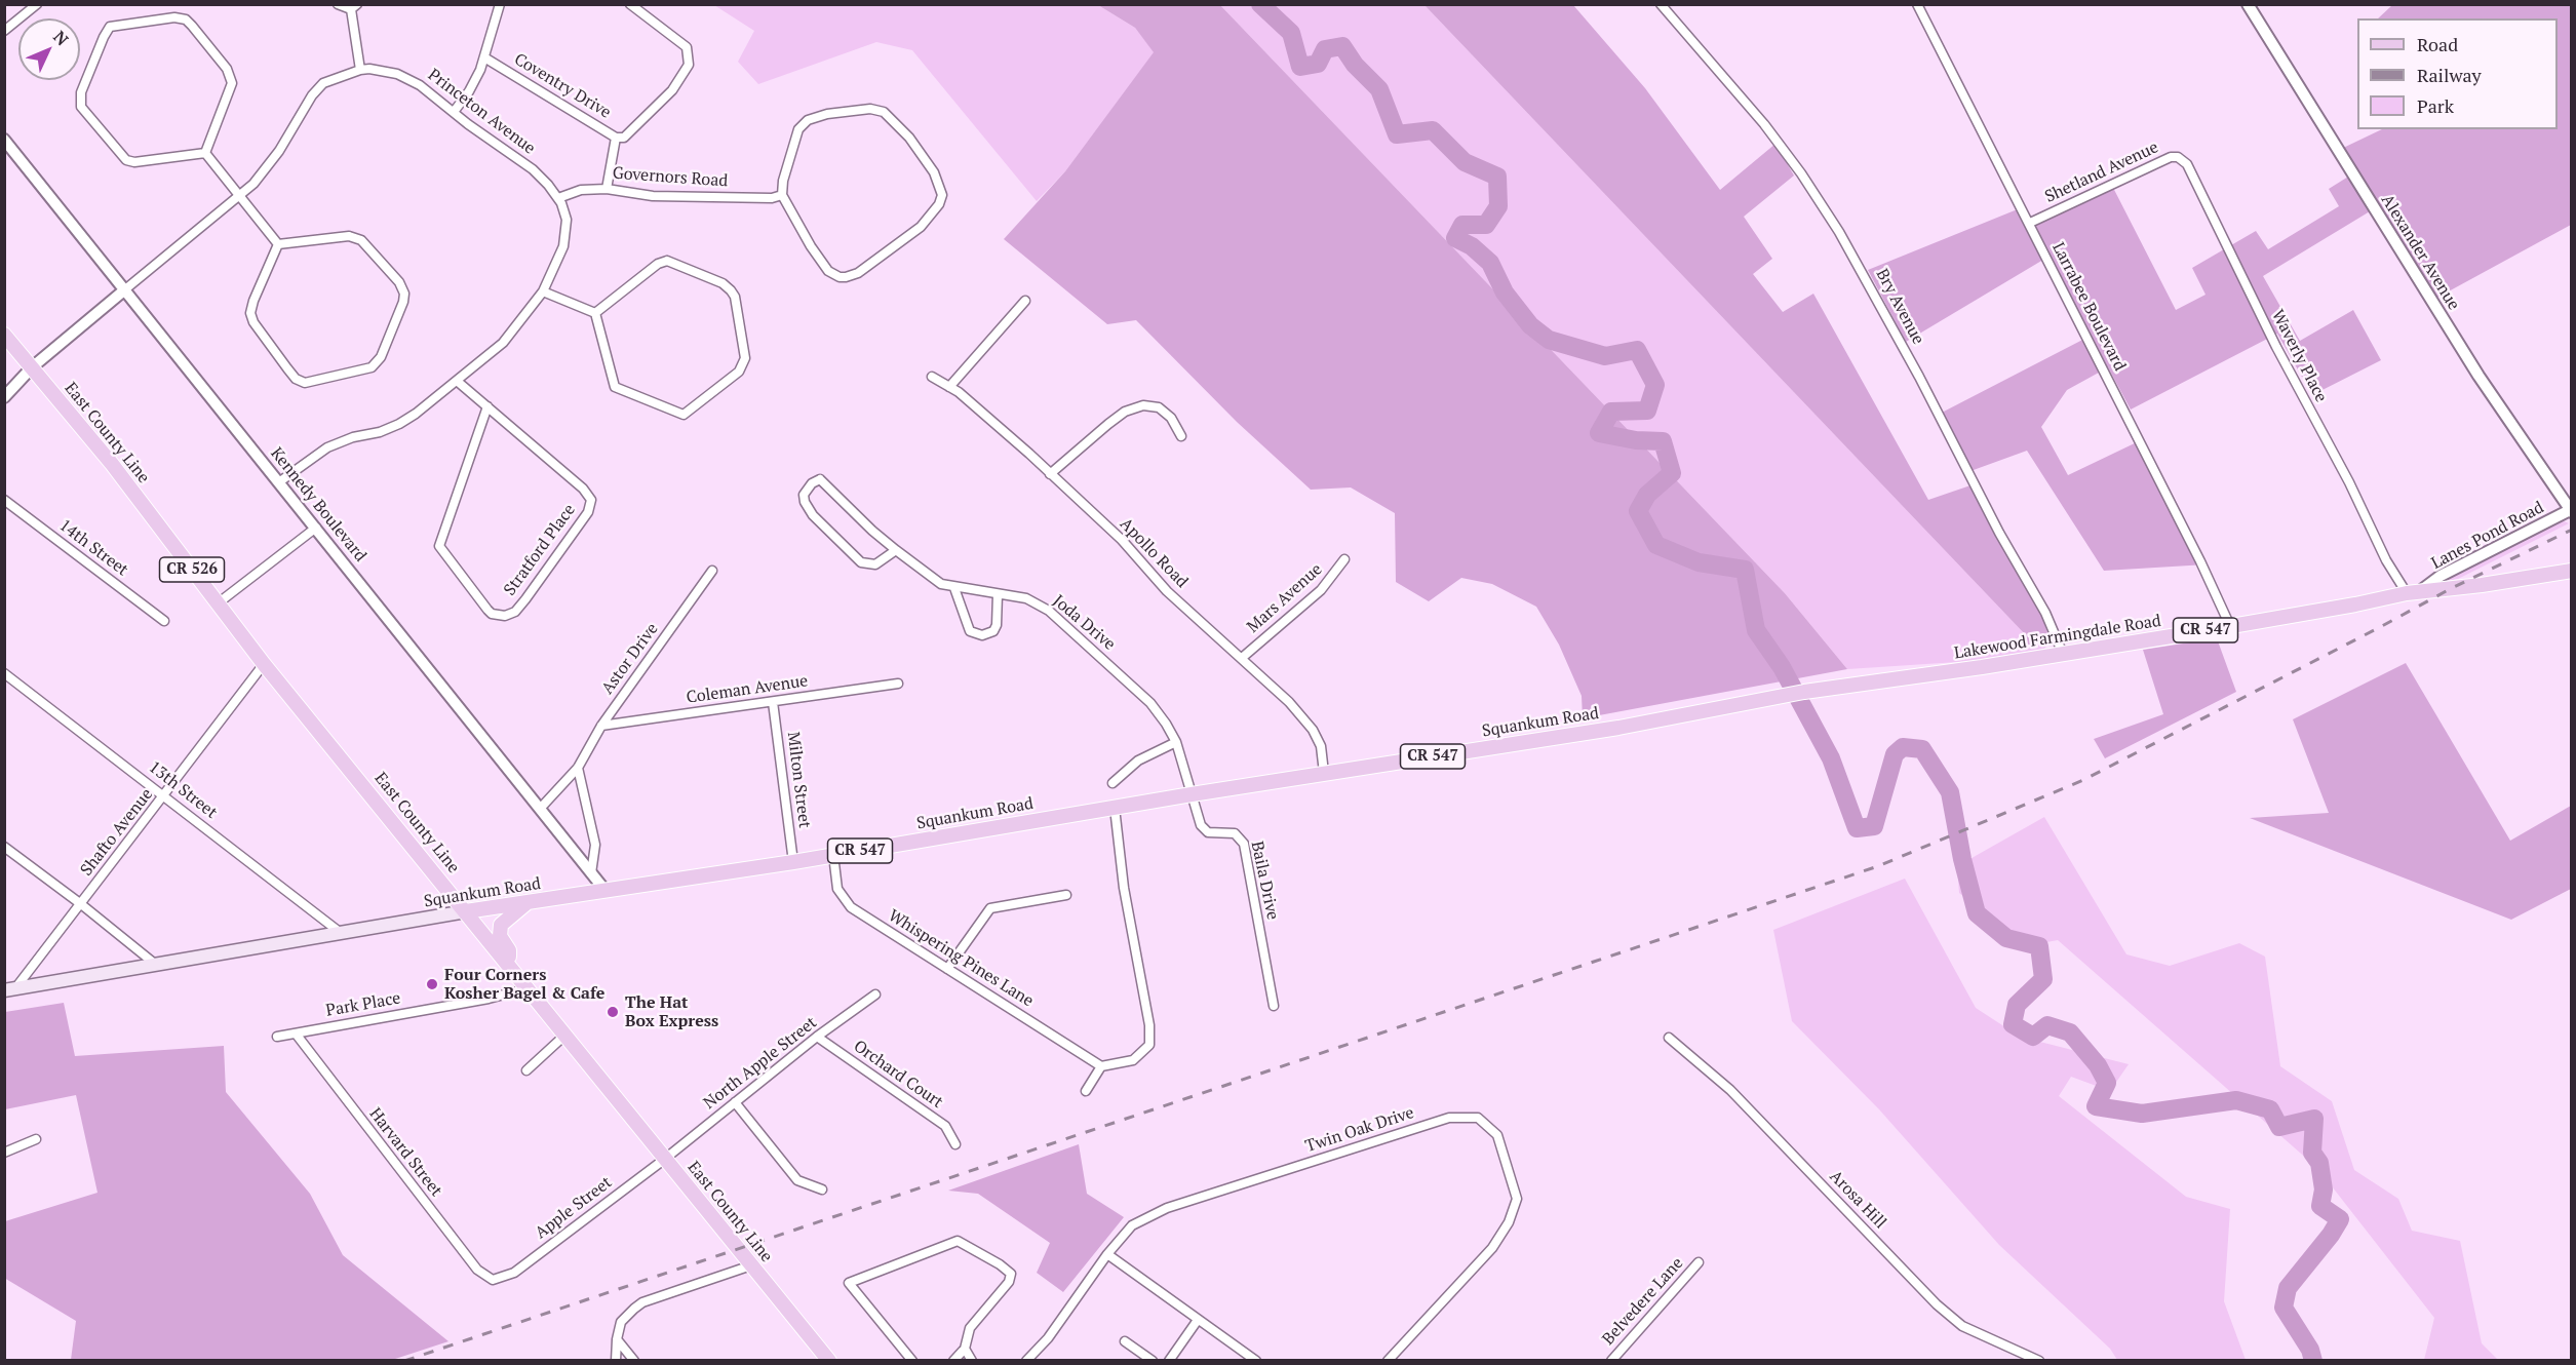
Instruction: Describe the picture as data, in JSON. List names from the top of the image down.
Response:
{
  "streets": {
    "main road": [
      "East County Line",
      "CR 526",
      "CR 547",
      "Lakewood Farmingdale Road",
      "Squankum Road"
    ],
    "street": [
      "Coventry Drive",
      "Princeton Avenue",
      "Shetland Avenue",
      "Governors Road",
      "Alexander Avenue",
      "Bry Avenue",
      "Larrabee Boulevard",
      "Waverly Place",
      "Kennedy Boulevard",
      "Lanes Pond Road",
      "14th Street",
      "Stratford Place",
      "Apollo Road",
      "Mars Avenue",
      "Joda Drive",
      "Astor Drive",
      "Coleman Avenue",
      "Milton Street",
      "13th Street",
      "Shafto Avenue",
      "Baila Drive",
      "Whispering Pines Lane",
      "Park Place",
      "North Apple Street",
      "Orchard Court",
      "Twin Oak Drive",
      "Harvard Street",
      "Arosa Hill",
      "Apple Street",
      "Belvedere Lane"
    ]
  },
  "crossings": [
    ["Princeton Avenue", "Governors Road"],
    ["Princeton Avenue", "East County Line"],
    ["Princeton Avenue", "Kennedy Boulevard"],
    ["Princeton Avenue", "Stratford Place"],
    ["Shetland Avenue", "Larrabee Boulevard"],
    ["Shetland Avenue", "Waverly Place"],
    ["Alexander Avenue", "Lanes Pond Road"],
    ["Bry Avenue", "Lakewood Farmingdale Road"],
    ["Larrabee Boulevard", "Lakewood Farmingdale Road"],
    ["Waverly Place", "Lanes Pond Road"],
    ["Waverly Place", "Lakewood Farmingdale Road"],
    ["East County Line", "Squankum Road"],
    ["East County Line", "Shafto Avenue"],
    ["East County Line", "Park Place"],
    ["East County Line", "North Apple Street"],
    ["East County Line", "Apple Street"],
    ["Kennedy Boulevard", "Astor Drive"],
    ["Kennedy Boulevard", "Squankum Road"],
    ["Lanes Pond Road", "Lakewood Farmingdale Road"],
    ["Apollo Road", "Mars Avenue"],
    ["Apollo Road", "Squankum Road"],
    ["Joda Drive", "Squankum Road"],
    ["Joda Drive", "Baila Drive"],
    ["Lakewood Farmingdale Road", "Squankum Road"],
    ["Astor Drive", "Coleman Avenue"],
    ["Coleman Avenue", "Milton Street"],
    ["Squankum Road", "Milton Street"],
    ["Squankum Road", "13th Street"],
    ["Squankum Road", "Shafto Avenue"],
    ["Squankum Road", "Baila Drive"],
    ["Squankum Road", "Whispering Pines Lane"],
    ["13th Street", "Shafto Avenue"],
    ["Park Place", "Harvard Street"],
    ["North Apple Street", "Orchard Court"],
    ["North Apple Street", "Apple Street"],
    ["Harvard Street", "Apple Street"]
  ],
  "places": ["Four Corners Kosher Bagel & Cafe", "The Hat Box Express"],
  "legend": ["Road", "Railway", "Park"],
  "north": "top right"
}
